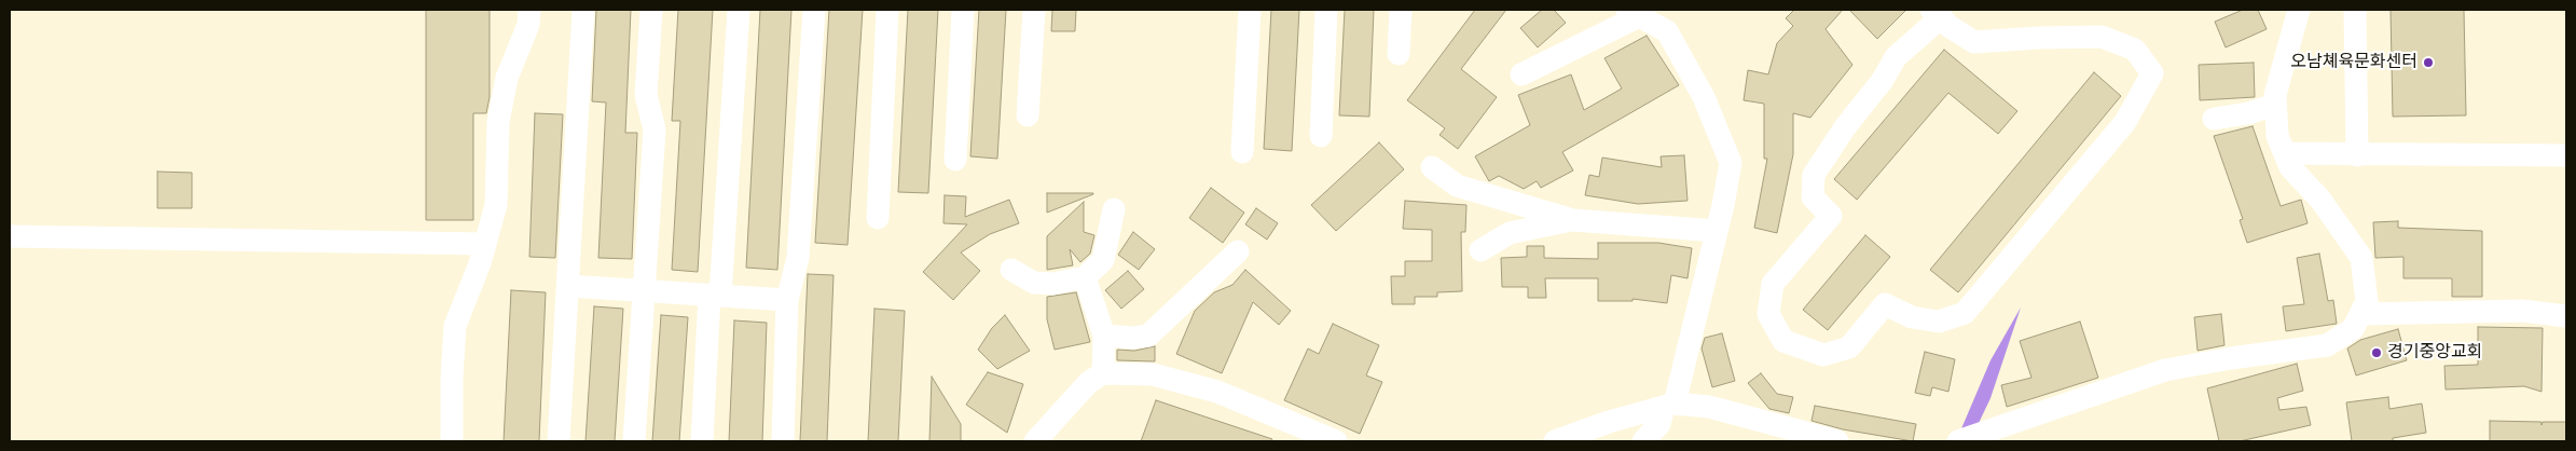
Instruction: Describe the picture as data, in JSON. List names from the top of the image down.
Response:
{
  "places": ["오남쳬육문화센터", "경기중앙교회"]
}
